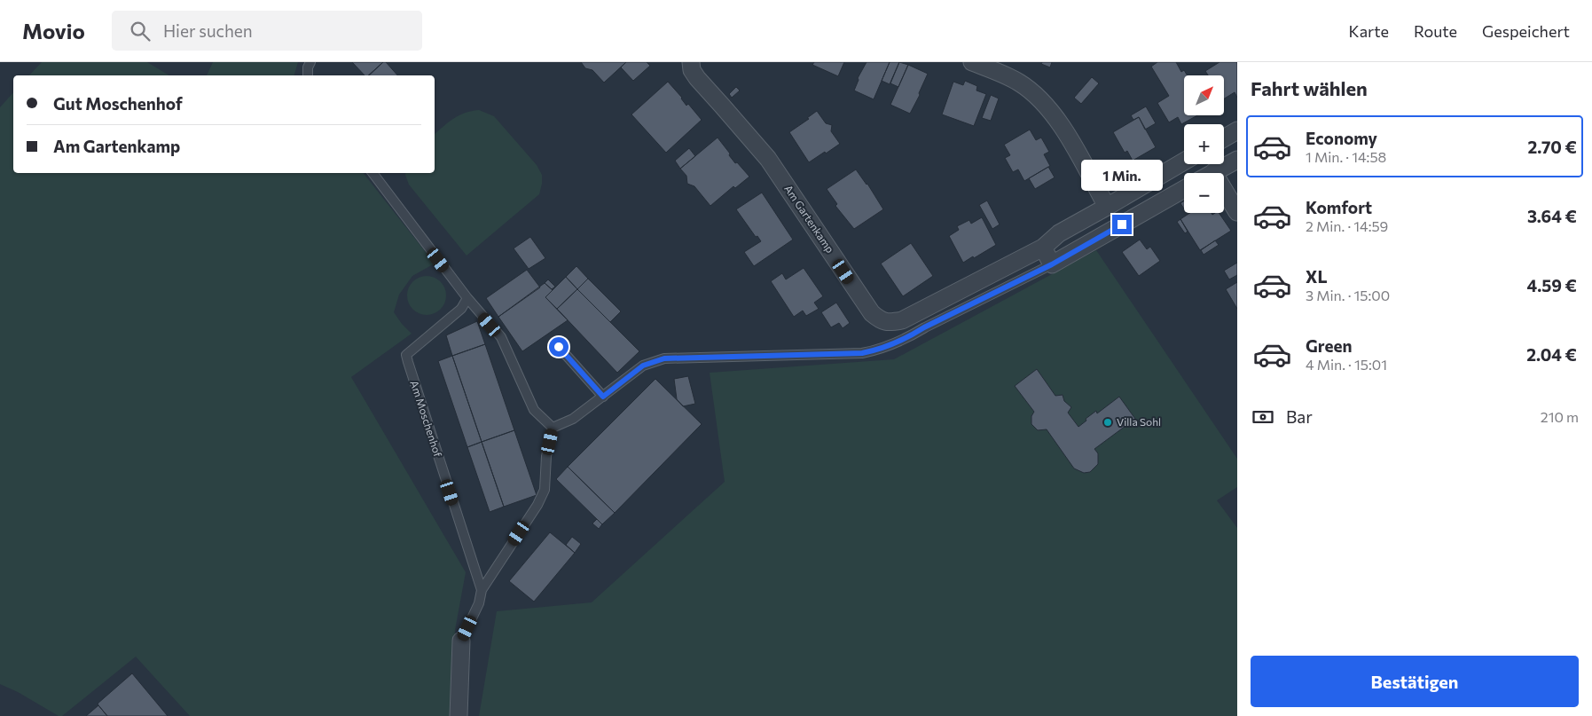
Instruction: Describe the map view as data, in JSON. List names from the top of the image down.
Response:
{
  "streets": {
    "street": ["Am Gartenkamp"],
    "lane": ["Am Moschenhof"]
  },
  "places": ["Villa Sohl"],
  "north": "top right",
  "page": {
    "header": "Movio",
    "search": "Hier suchen",
    "nav": ["Karte", "Route", "Gespeichert"],
    "heading": "Fahrt wählen",
    "map_buttons": ["+", "−"],
    "banner": ["Gut Moschenhof", "Am Gartenkamp"],
    "list": [
      {
        "name": "Economy",
        "note": "1 Min. · 14:58",
        "value": "2.70 €"
      },
      {
        "name": "Komfort",
        "note": "2 Min. · 14:59",
        "value": "3.64 €"
      },
      {
        "name": "XL",
        "note": "3 Min. · 15:00",
        "value": "4.59 €"
      },
      {
        "name": "Green",
        "note": "4 Min. · 15:01",
        "value": "2.04 €"
      }
    ],
    "bubble": "1 Min.",
    "pay": ["Bar", "210 m"],
    "buttons": "Bestätigen"
  }
}
